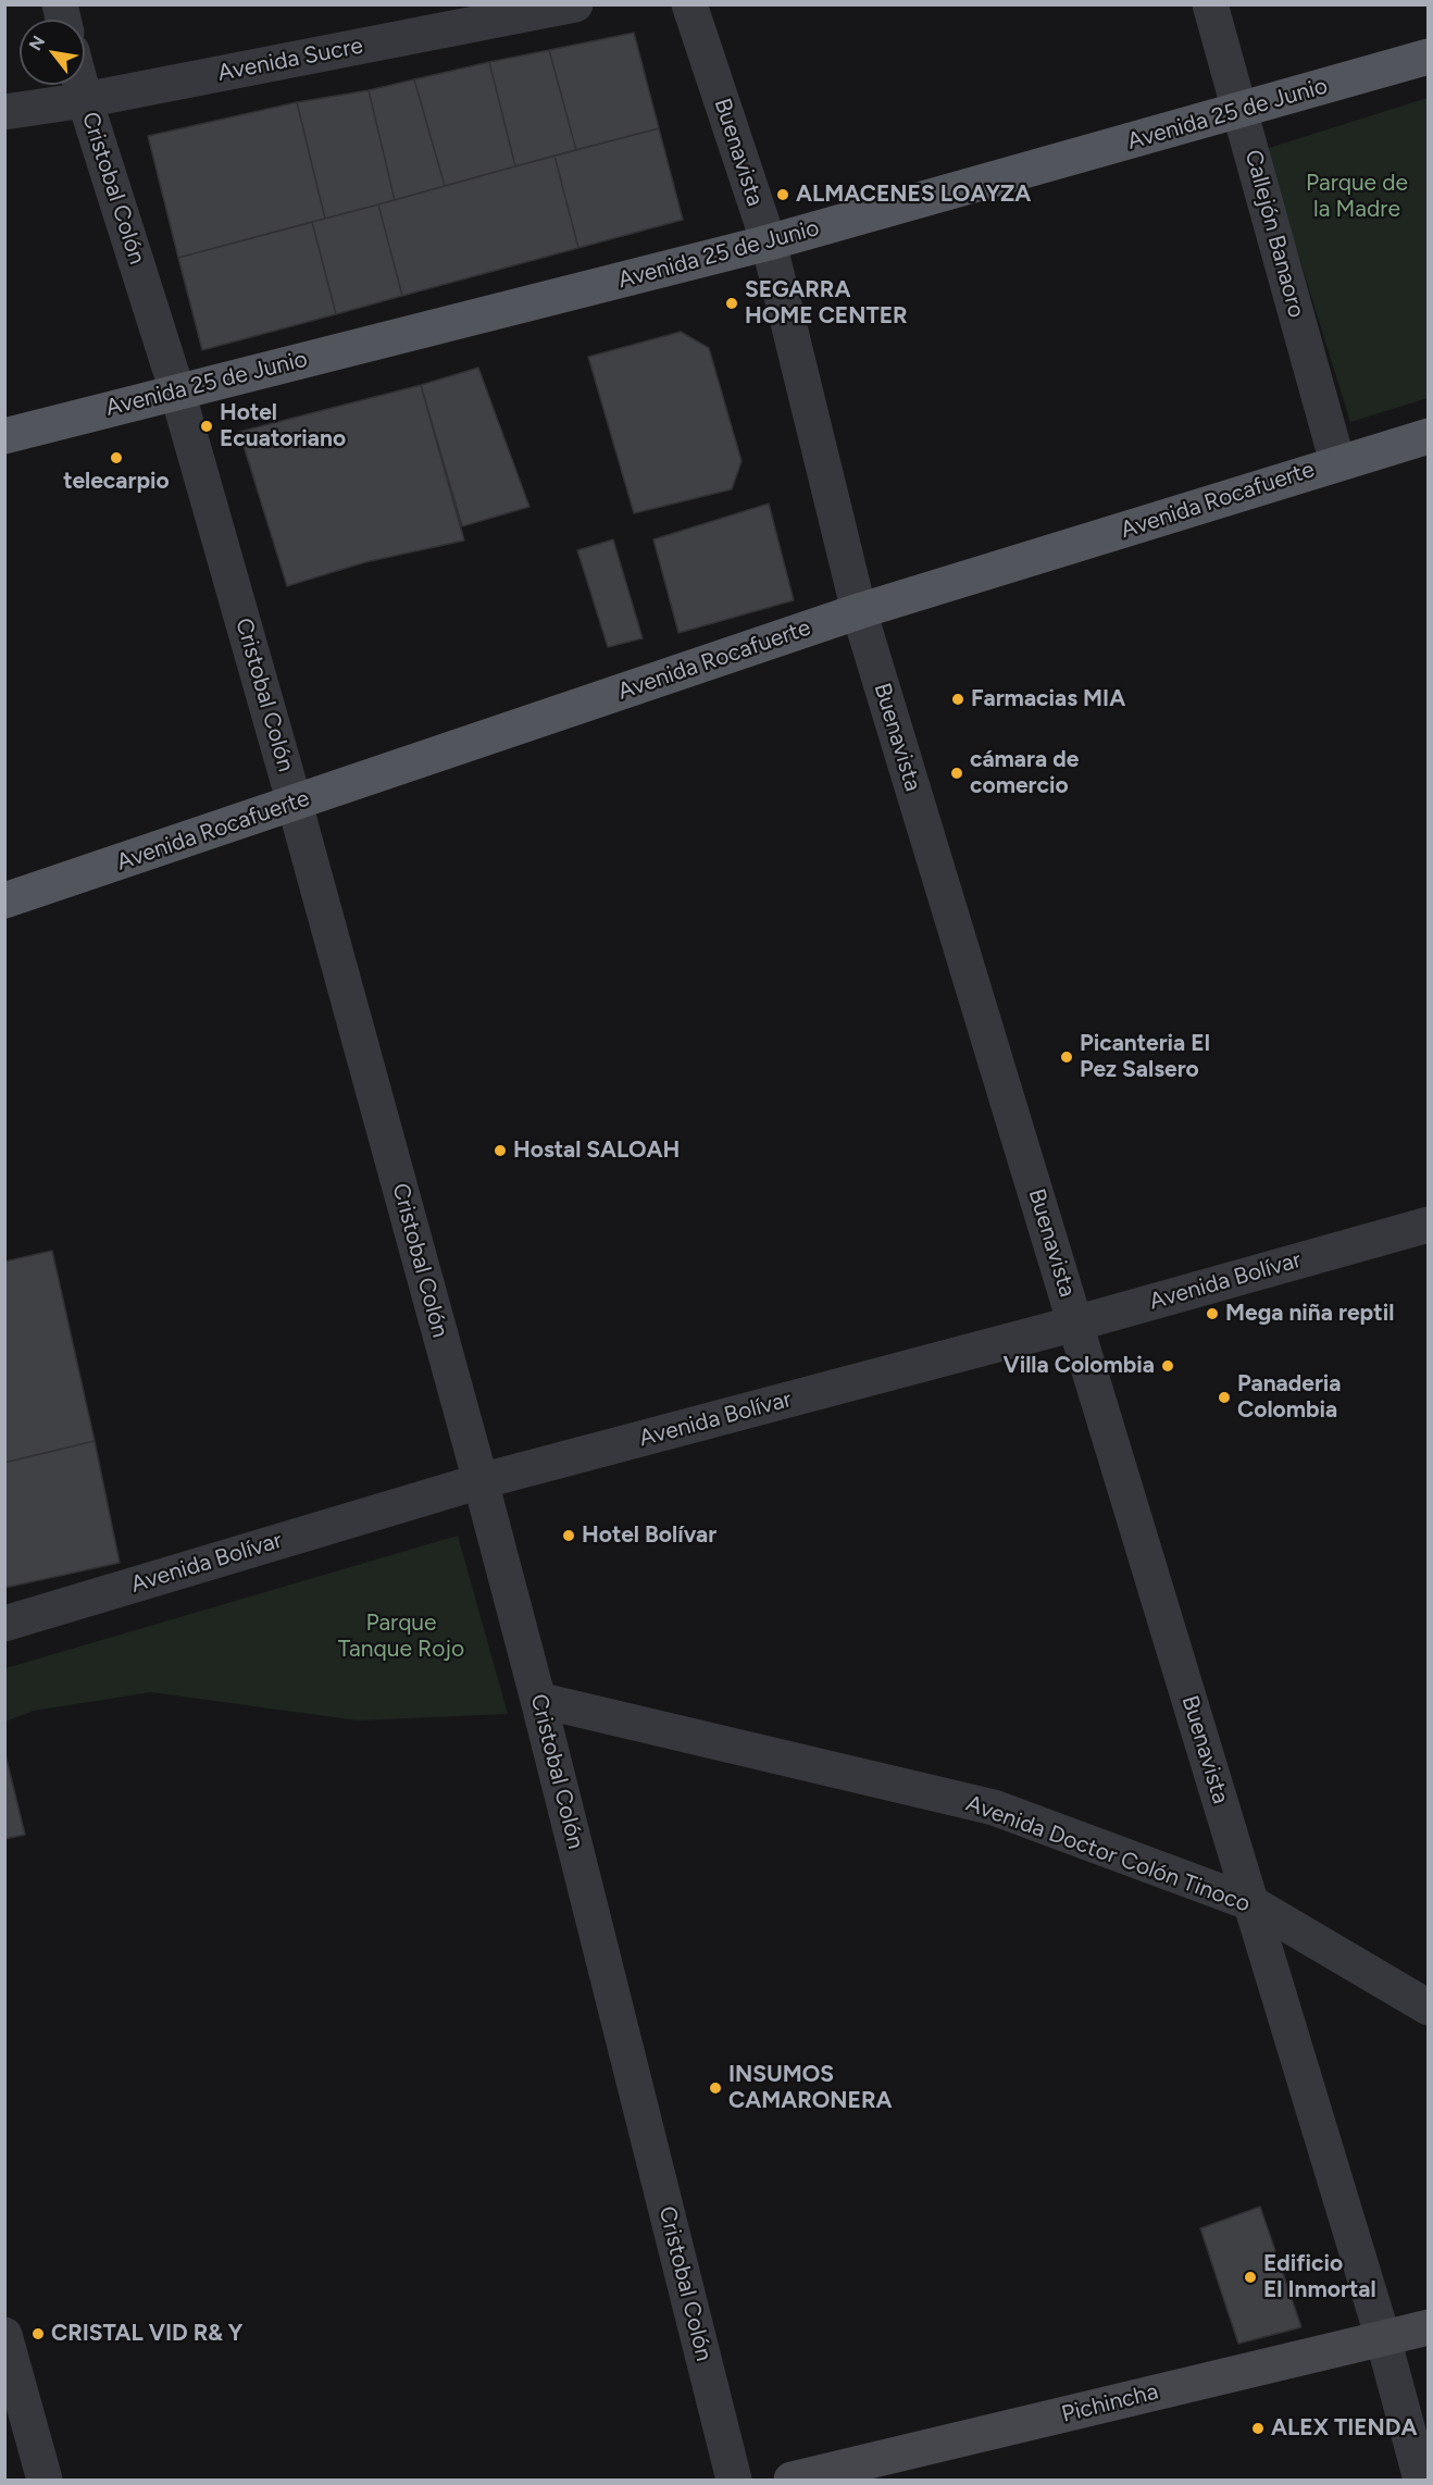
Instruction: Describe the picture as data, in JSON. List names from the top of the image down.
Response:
{
  "streets": {
    "main road": ["Avenida 25 de Junio", "Avenida Rocafuerte", "Pichincha"],
    "street": [
      "Avenida Sucre",
      "Buenavista",
      "Cristobal Colón",
      "Callejón Banaoro",
      "Avenida Bolívar",
      "Avenida Doctor Colón Tinoco"
    ]
  },
  "crossings": [
    ["Avenida Sucre", "Cristobal Colón"],
    ["Avenida 25 de Junio", "Buenavista"],
    ["Avenida 25 de Junio", "Cristobal Colón"],
    ["Avenida 25 de Junio", "Callejón Banaoro"],
    ["Buenavista", "Avenida Rocafuerte"],
    ["Buenavista", "Avenida Bolívar"],
    ["Buenavista", "Avenida Doctor Colón Tinoco"],
    ["Buenavista", "Pichincha"],
    ["Cristobal Colón", "Avenida Rocafuerte"],
    ["Cristobal Colón", "Avenida Bolívar"],
    ["Cristobal Colón", "Avenida Doctor Colón Tinoco"],
    ["Callejón Banaoro", "Avenida Rocafuerte"]
  ],
  "parks": ["Parque de la Madre", "Parque Tanque Rojo"],
  "places": [
    "ALMACENES LOAYZA",
    "SEGARRA HOME CENTER",
    "Hotel Ecuatoriano",
    "telecarpio",
    "Farmacias MIA",
    "cámara de comercio",
    "Picanteria El Pez Salsero",
    "Hostal SALOAH",
    "Mega niña reptil",
    "Villa Colombia",
    "Panaderia Colombia",
    "Hotel Bolívar",
    "INSUMOS CAMARONERA",
    "Edificio El Inmortal",
    "CRISTAL VID R& Y",
    "ALEX TIENDA"
  ],
  "north": "top left"
}
